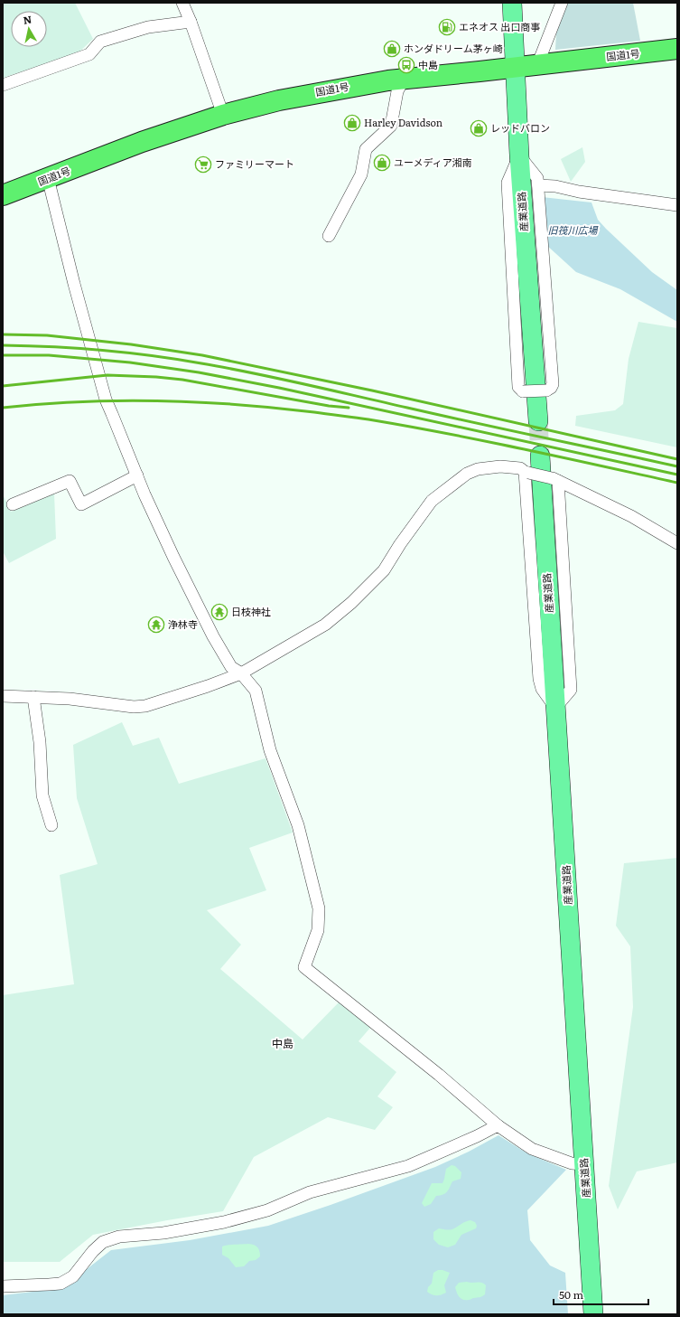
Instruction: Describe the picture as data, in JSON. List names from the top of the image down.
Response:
{
  "streets": {
    "highway": ["国道1号"],
    "main road": ["産業道路"]
  },
  "crossings": [
    ["国道1号", "産業道路"]
  ],
  "districts": ["中島"],
  "parks": ["旧筏川広場"],
  "places": {
    "fuel station": ["エネオス 出口商事"],
    "shop": [
      "ホンダドリーム茅ヶ崎",
      "Harley Davidson",
      "レッドバロン",
      "ユーメディア湘南"
    ],
    "bus stop": ["中島"],
    "supermarket": ["ファミリーマート"],
    "temple": ["日枝神社", "浄林寺"]
  },
  "scale_bar": "50 m",
  "north": "top"
}
